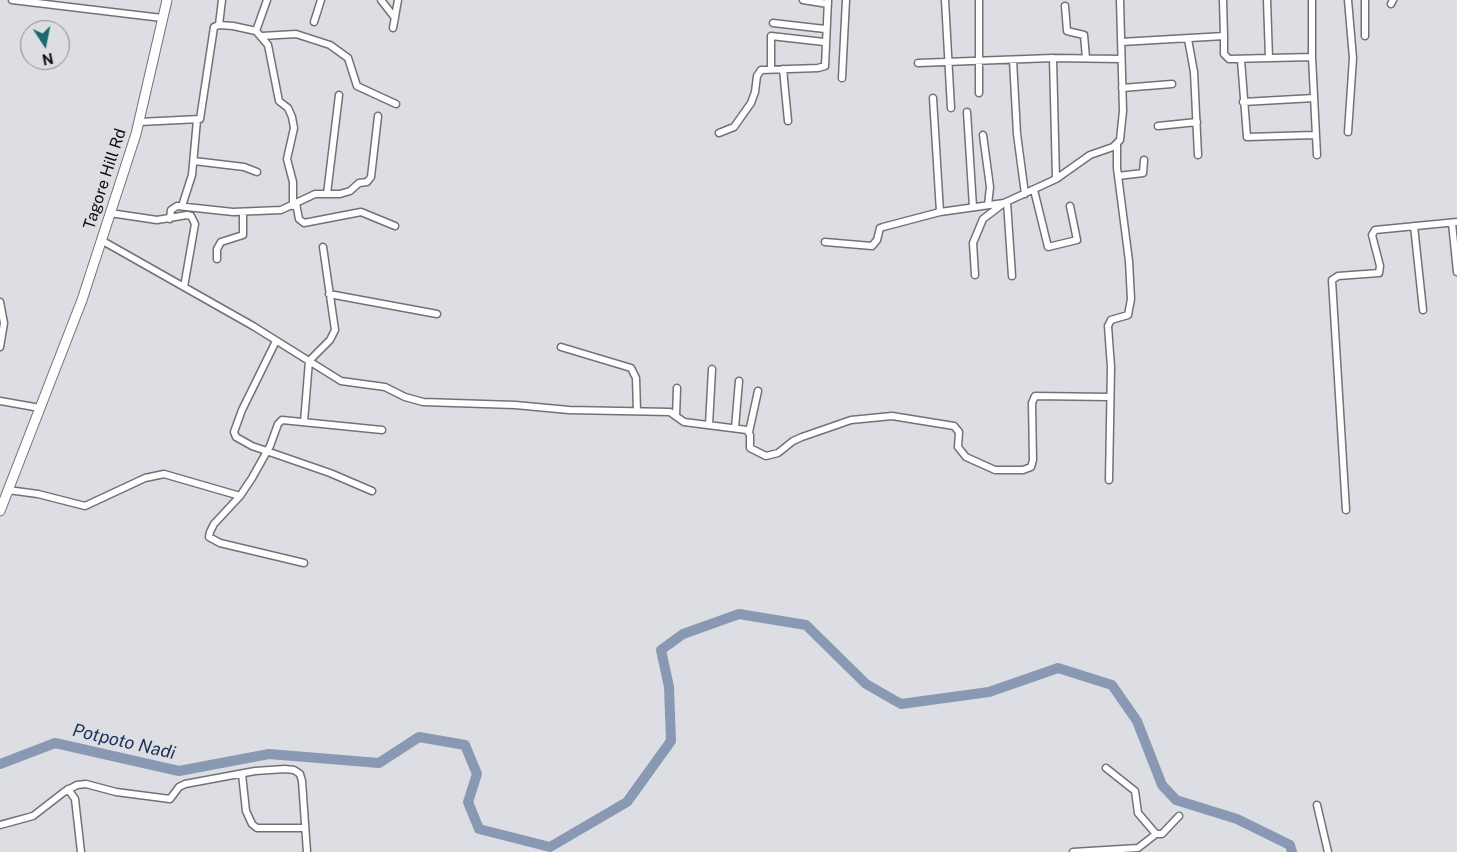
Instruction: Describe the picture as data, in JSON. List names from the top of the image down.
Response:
{
  "streets": {
    "main road": ["Tagore Hill Rd"]
  },
  "water": ["Potpoto Nadi"],
  "north": "bottom"
}
